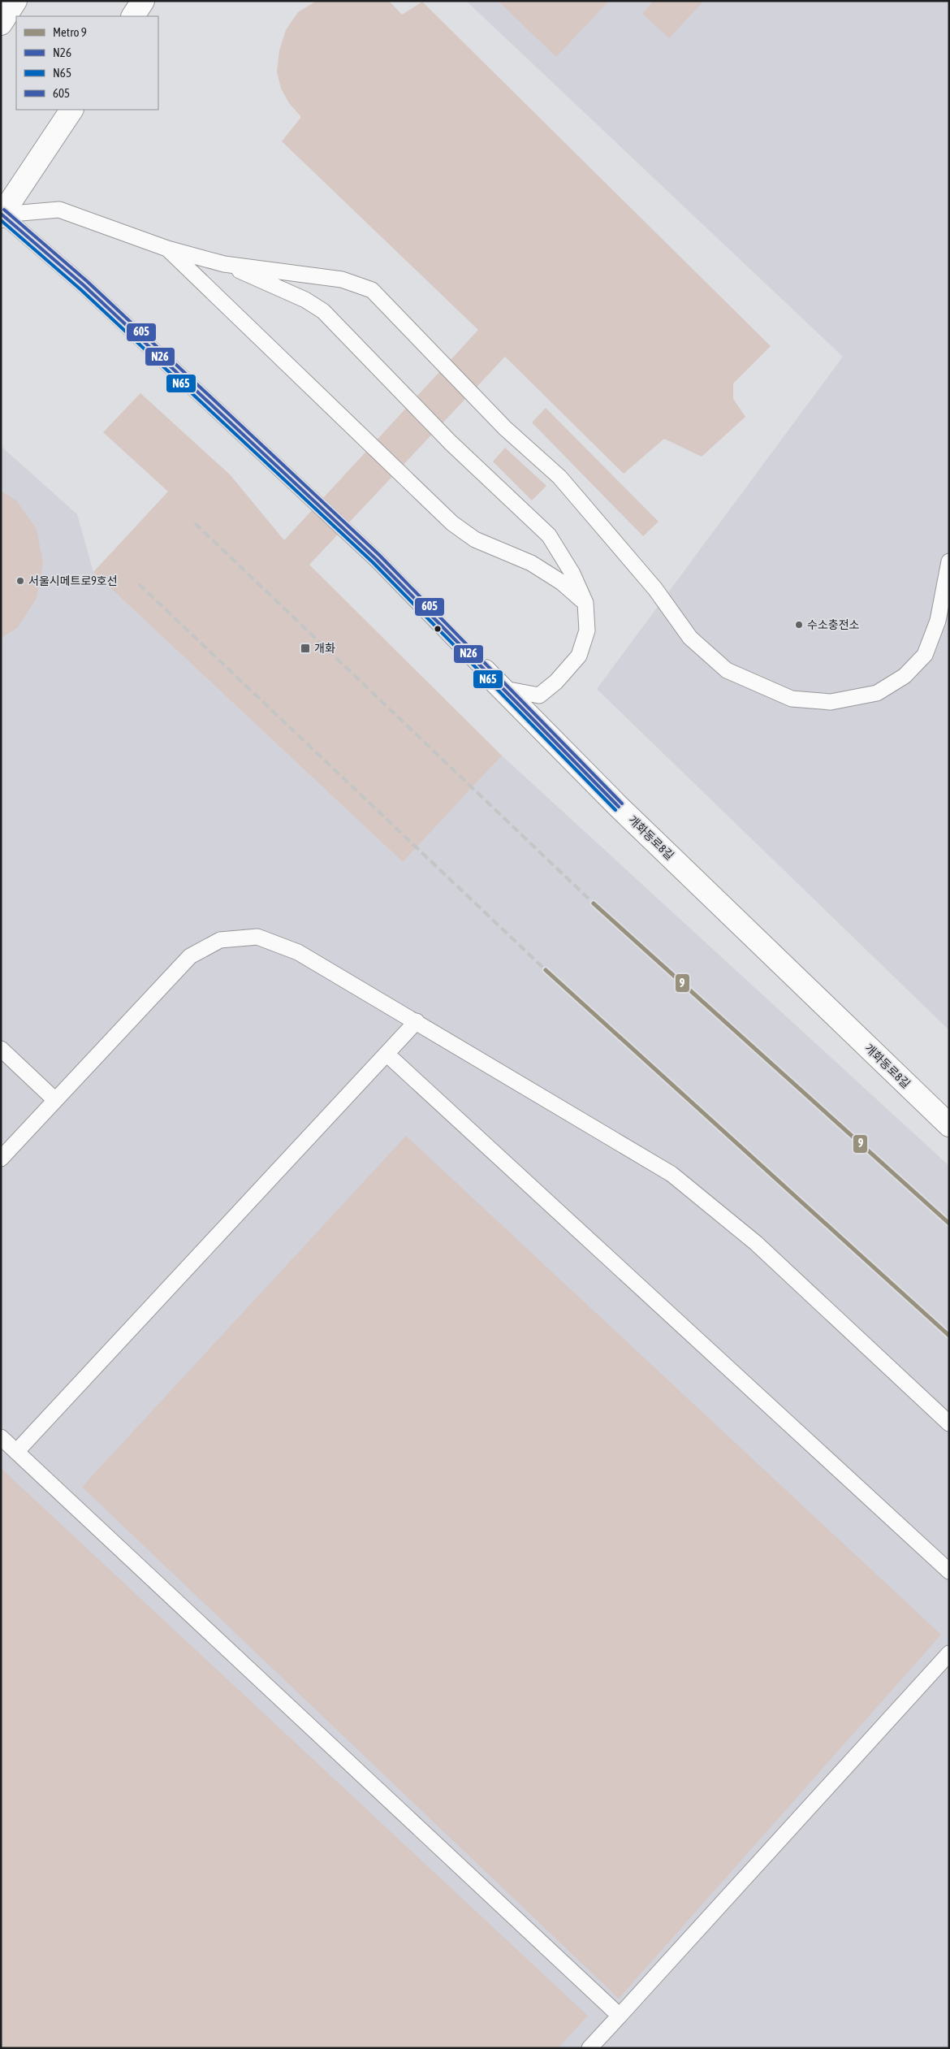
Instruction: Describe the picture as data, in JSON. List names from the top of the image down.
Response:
{
  "streets": {
    "main road": ["개화동로8길"]
  },
  "places": {
    "other": ["서울시메트로9호선", "수소충전소"],
    "transit": ["개화"]
  },
  "lines": [
    "transit line 605",
    "transit line N26",
    "transit line N65",
    "metro line 9"
  ],
  "legend": [
    "Metro 9",
    "N26",
    "N65",
    "605"
  ]
}
